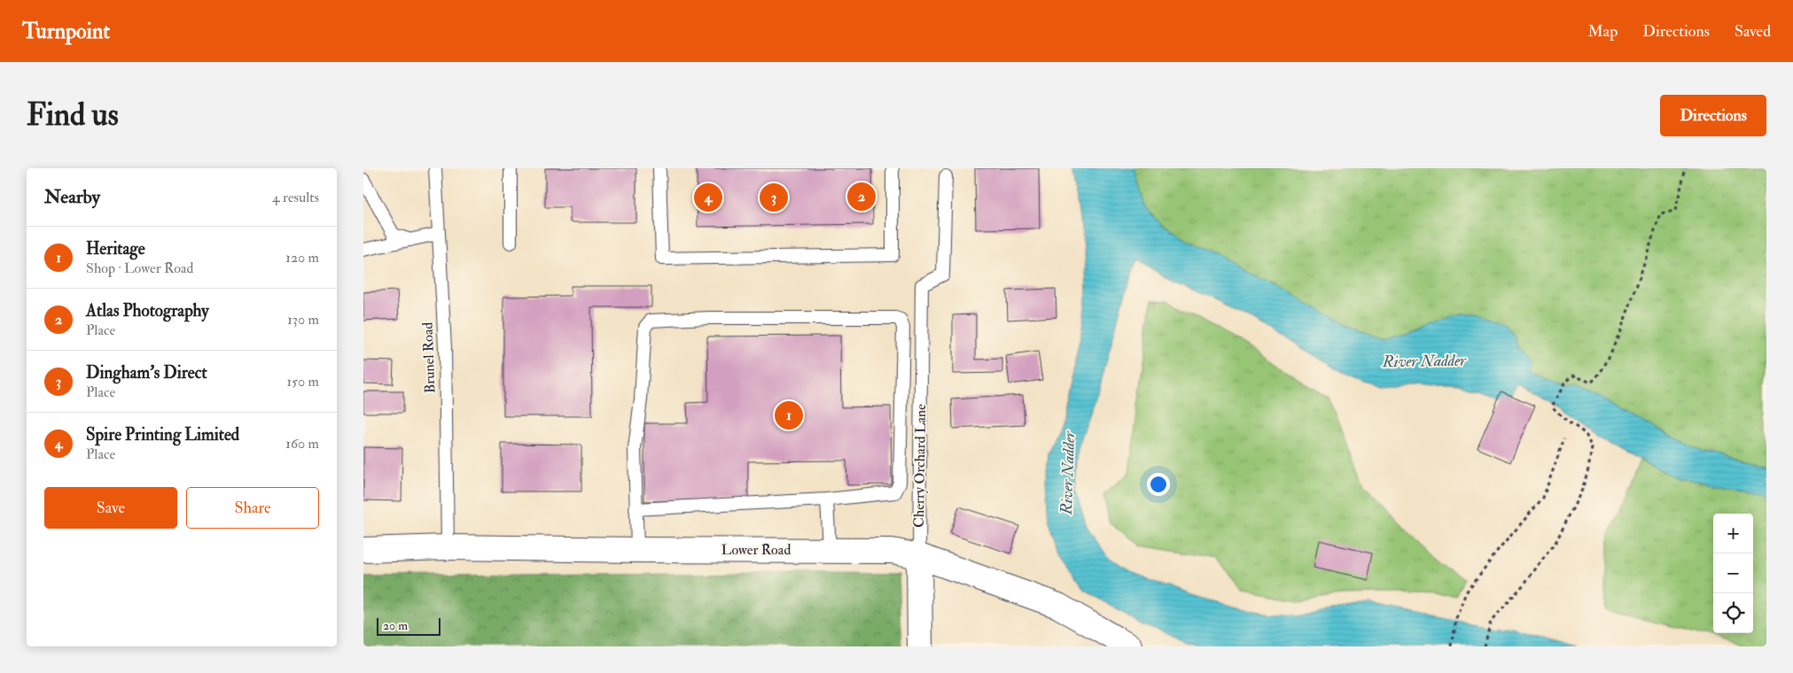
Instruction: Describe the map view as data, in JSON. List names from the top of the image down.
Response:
{
  "streets": {
    "street": ["Cherry Orchard Lane", "Lower Road"],
    "lane": ["Brunel Road"]
  },
  "crossings": [
    ["Brunel Road", "Lower Road"],
    ["Cherry Orchard Lane", "Lower Road"]
  ],
  "water": ["River Nadder"],
  "scale_bar": "20 m",
  "page": {
    "header": "Turnpoint",
    "nav": ["Map", "Directions", "Saved"],
    "buttons": [
      "Directions",
      ["Save", "Share"]
    ],
    "title": "Find us",
    "heading": ["Nearby", "4 results"],
    "pins": [
      "2",
      "3",
      "4",
      "1"
    ],
    "list": [
      {
        "mark": "1",
        "name": "Heritage",
        "note": "Shop · Lower Road",
        "value": "120 m"
      },
      {
        "mark": "2",
        "name": "Atlas Photography",
        "note": "Place",
        "value": "130 m"
      },
      {
        "mark": "3",
        "name": "Dingham's Direct",
        "note": "Place",
        "value": "150 m"
      },
      {
        "mark": "4",
        "name": "Spire Printing Limited",
        "note": "Place",
        "value": "160 m"
      }
    ],
    "map_buttons": ["+", "−"],
    "scale": "20 m"
  }
}
